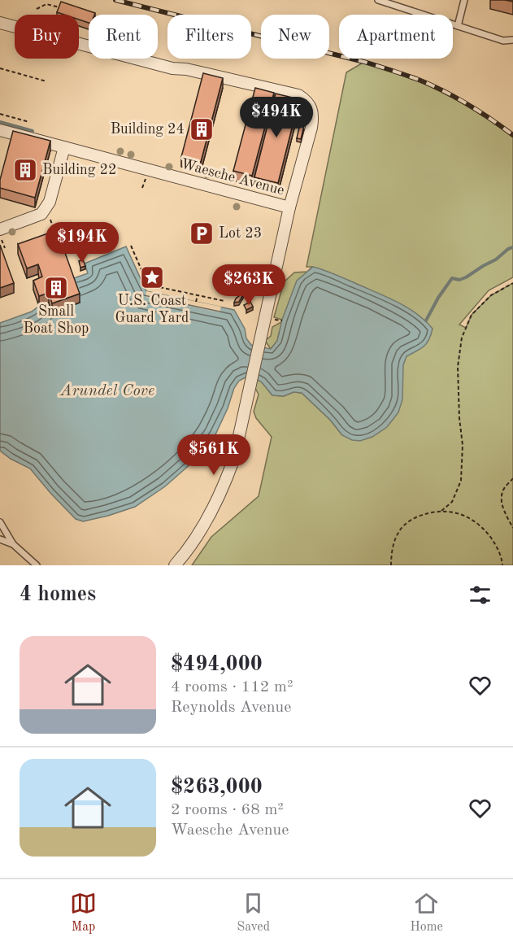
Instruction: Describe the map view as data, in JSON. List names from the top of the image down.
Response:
{
  "streets": {
    "street": ["Waesche Avenue"]
  },
  "water": ["Arundel Cove"],
  "places": {
    "building": ["Building 24", "Building 22", "Small Boat Shop"],
    "parking": ["Lot 23"],
    "place": ["U.S. Coast Guard Yard"]
  },
  "page": {
    "chip": [
      "Buy",
      "Rent",
      "Filters",
      "New",
      "Apartment"
    ],
    "price": [
      "$494K",
      "$194K",
      "$263K",
      "$561K"
    ],
    "heading": "4 homes",
    "list": [
      {
        "name": "$494,000",
        "note": "4 rooms · 112 m² · Reynolds Avenue"
      },
      {
        "name": "$263,000",
        "note": "2 rooms · 68 m² · Waesche Avenue"
      }
    ],
    "tabs": ["Map", "Saved", "Home"]
  }
}
